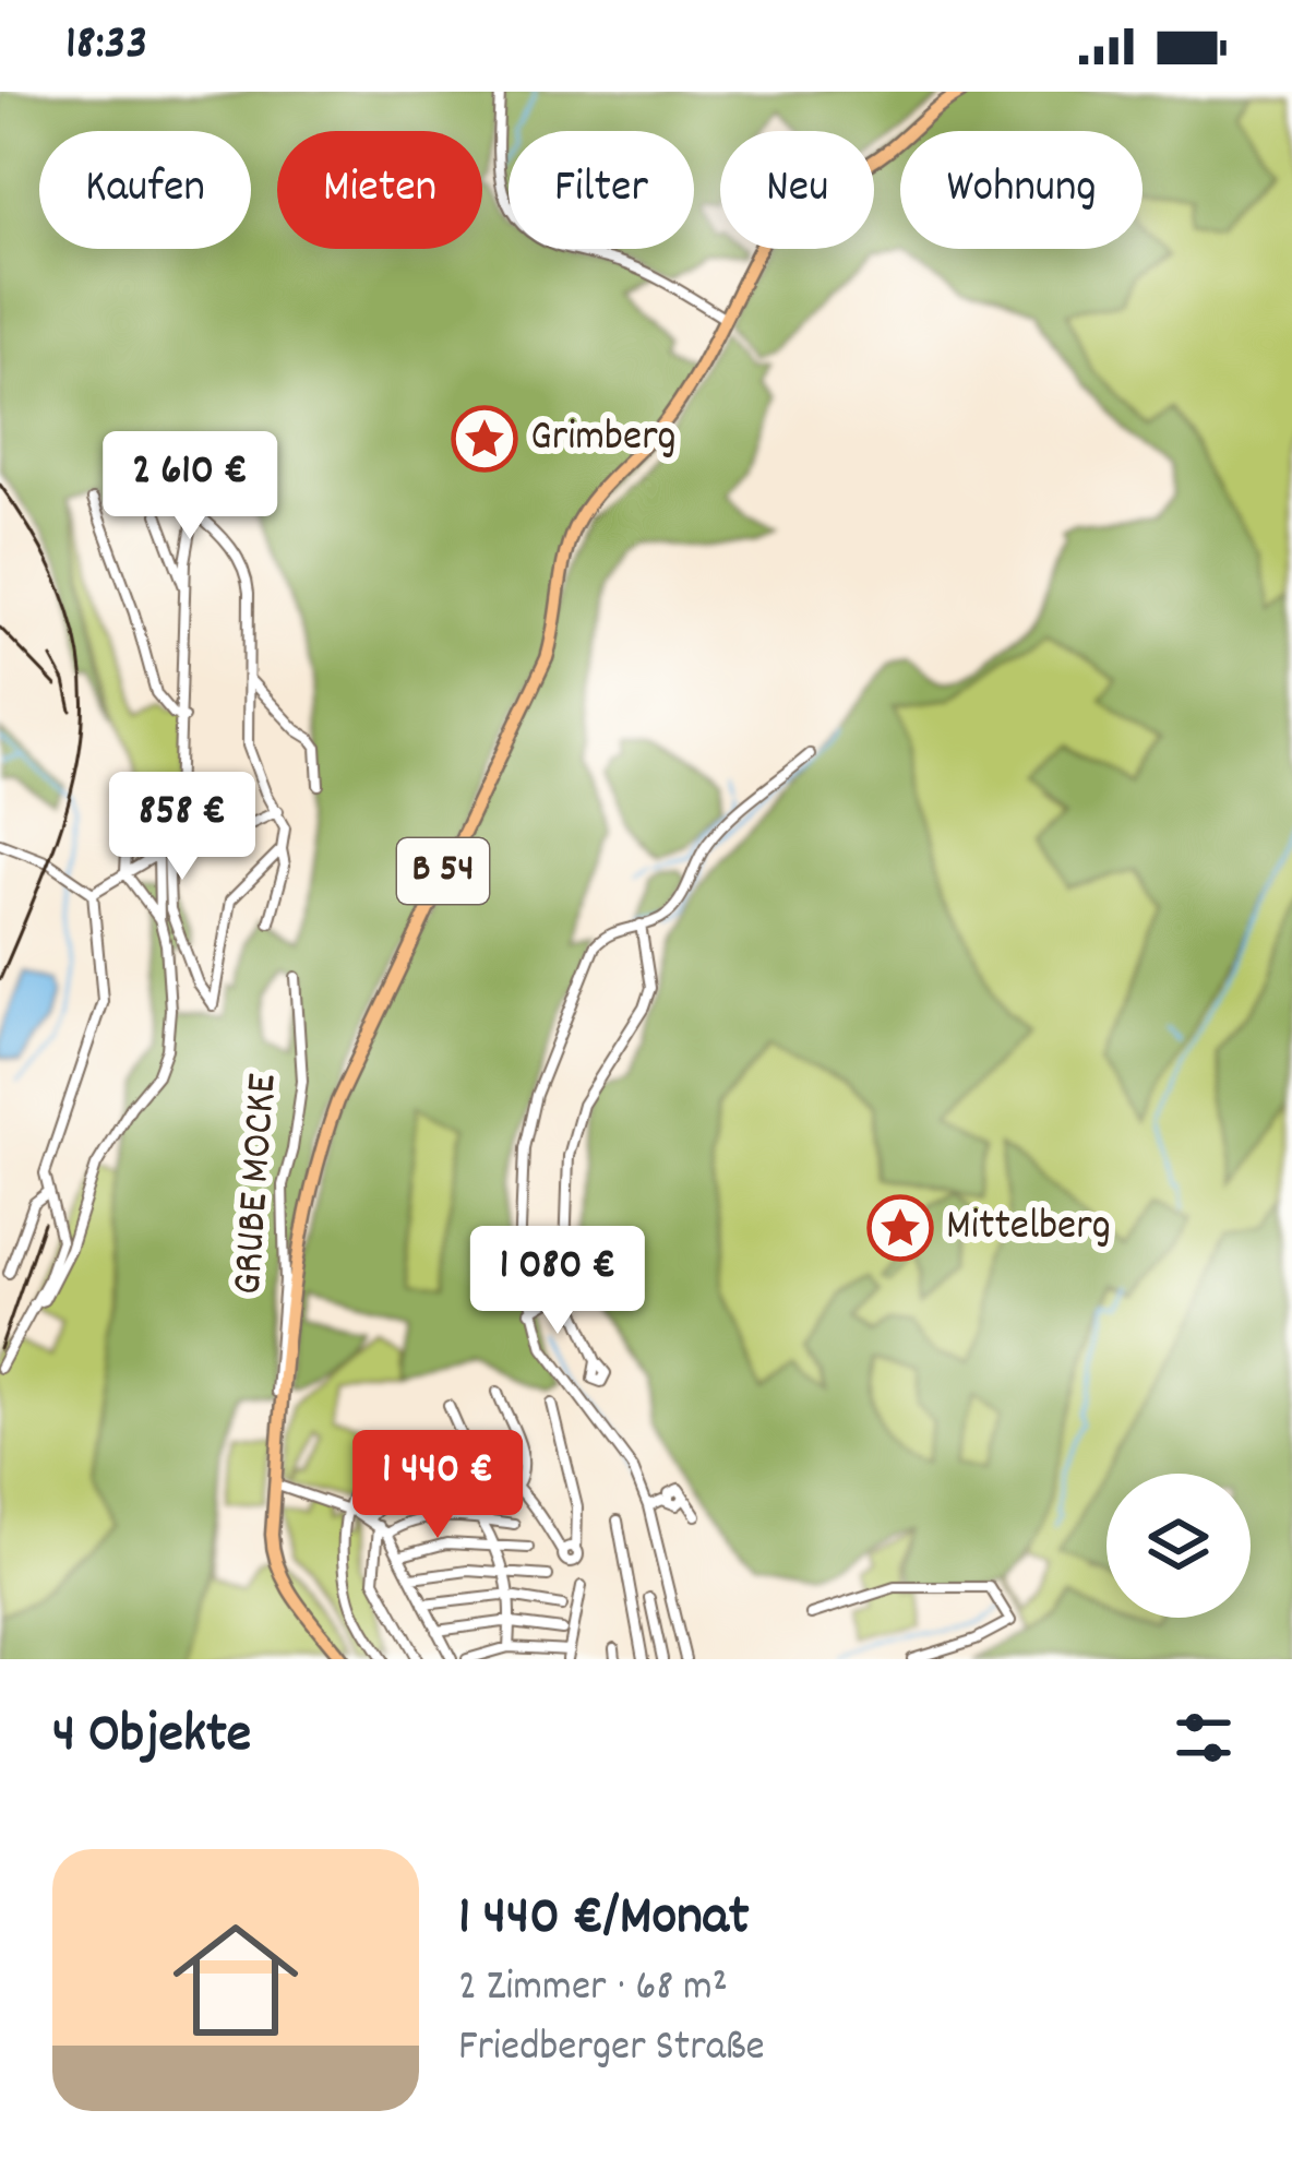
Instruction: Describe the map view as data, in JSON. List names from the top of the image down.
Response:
{
  "streets": {
    "main road": ["B 54"],
    "street": ["GRUBE MOCKE"]
  },
  "crossings": [
    ["B 54", "GRUBE MOCKE"]
  ],
  "places": {
    "place": ["Grimberg", "Mittelberg"]
  },
  "page": {
    "status": "18:33",
    "chip": [
      "Kaufen",
      "Mieten",
      "Filter",
      "Neu",
      "Wohnung"
    ],
    "price": [
      "2 610 €",
      "858 €",
      "1 080 €",
      "1 440 €"
    ],
    "heading": "4 Objekte",
    "list": [
      {
        "name": "1 440 €/Monat",
        "note": "2 Zimmer · 68 m² · Friedberger Straße"
      }
    ]
  }
}
